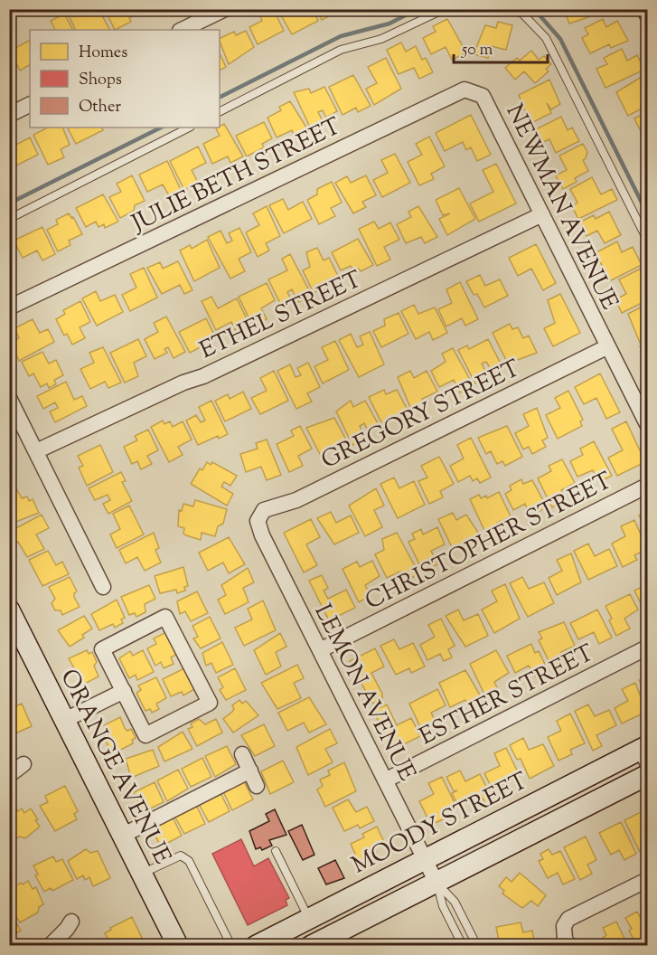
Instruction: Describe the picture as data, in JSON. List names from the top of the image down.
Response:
{
  "streets": {
    "main road": ["ORANGE AVENUE", "MOODY STREET"],
    "street": [
      "JULIE BETH STREET",
      "NEWMAN AVENUE",
      "ETHEL STREET",
      "GREGORY STREET",
      "CHRISTOPHER STREET",
      "LEMON AVENUE",
      "ESTHER STREET"
    ]
  },
  "crossings": [
    ["JULIE BETH STREET", "NEWMAN AVENUE"],
    ["NEWMAN AVENUE", "ETHEL STREET"],
    ["NEWMAN AVENUE", "GREGORY STREET"],
    ["GREGORY STREET", "LEMON AVENUE"],
    ["CHRISTOPHER STREET", "LEMON AVENUE"],
    ["LEMON AVENUE", "ESTHER STREET"],
    ["LEMON AVENUE", "MOODY STREET"]
  ],
  "legend": ["Homes", "Shops", "Other"],
  "scale_bar": "50 m"
}
